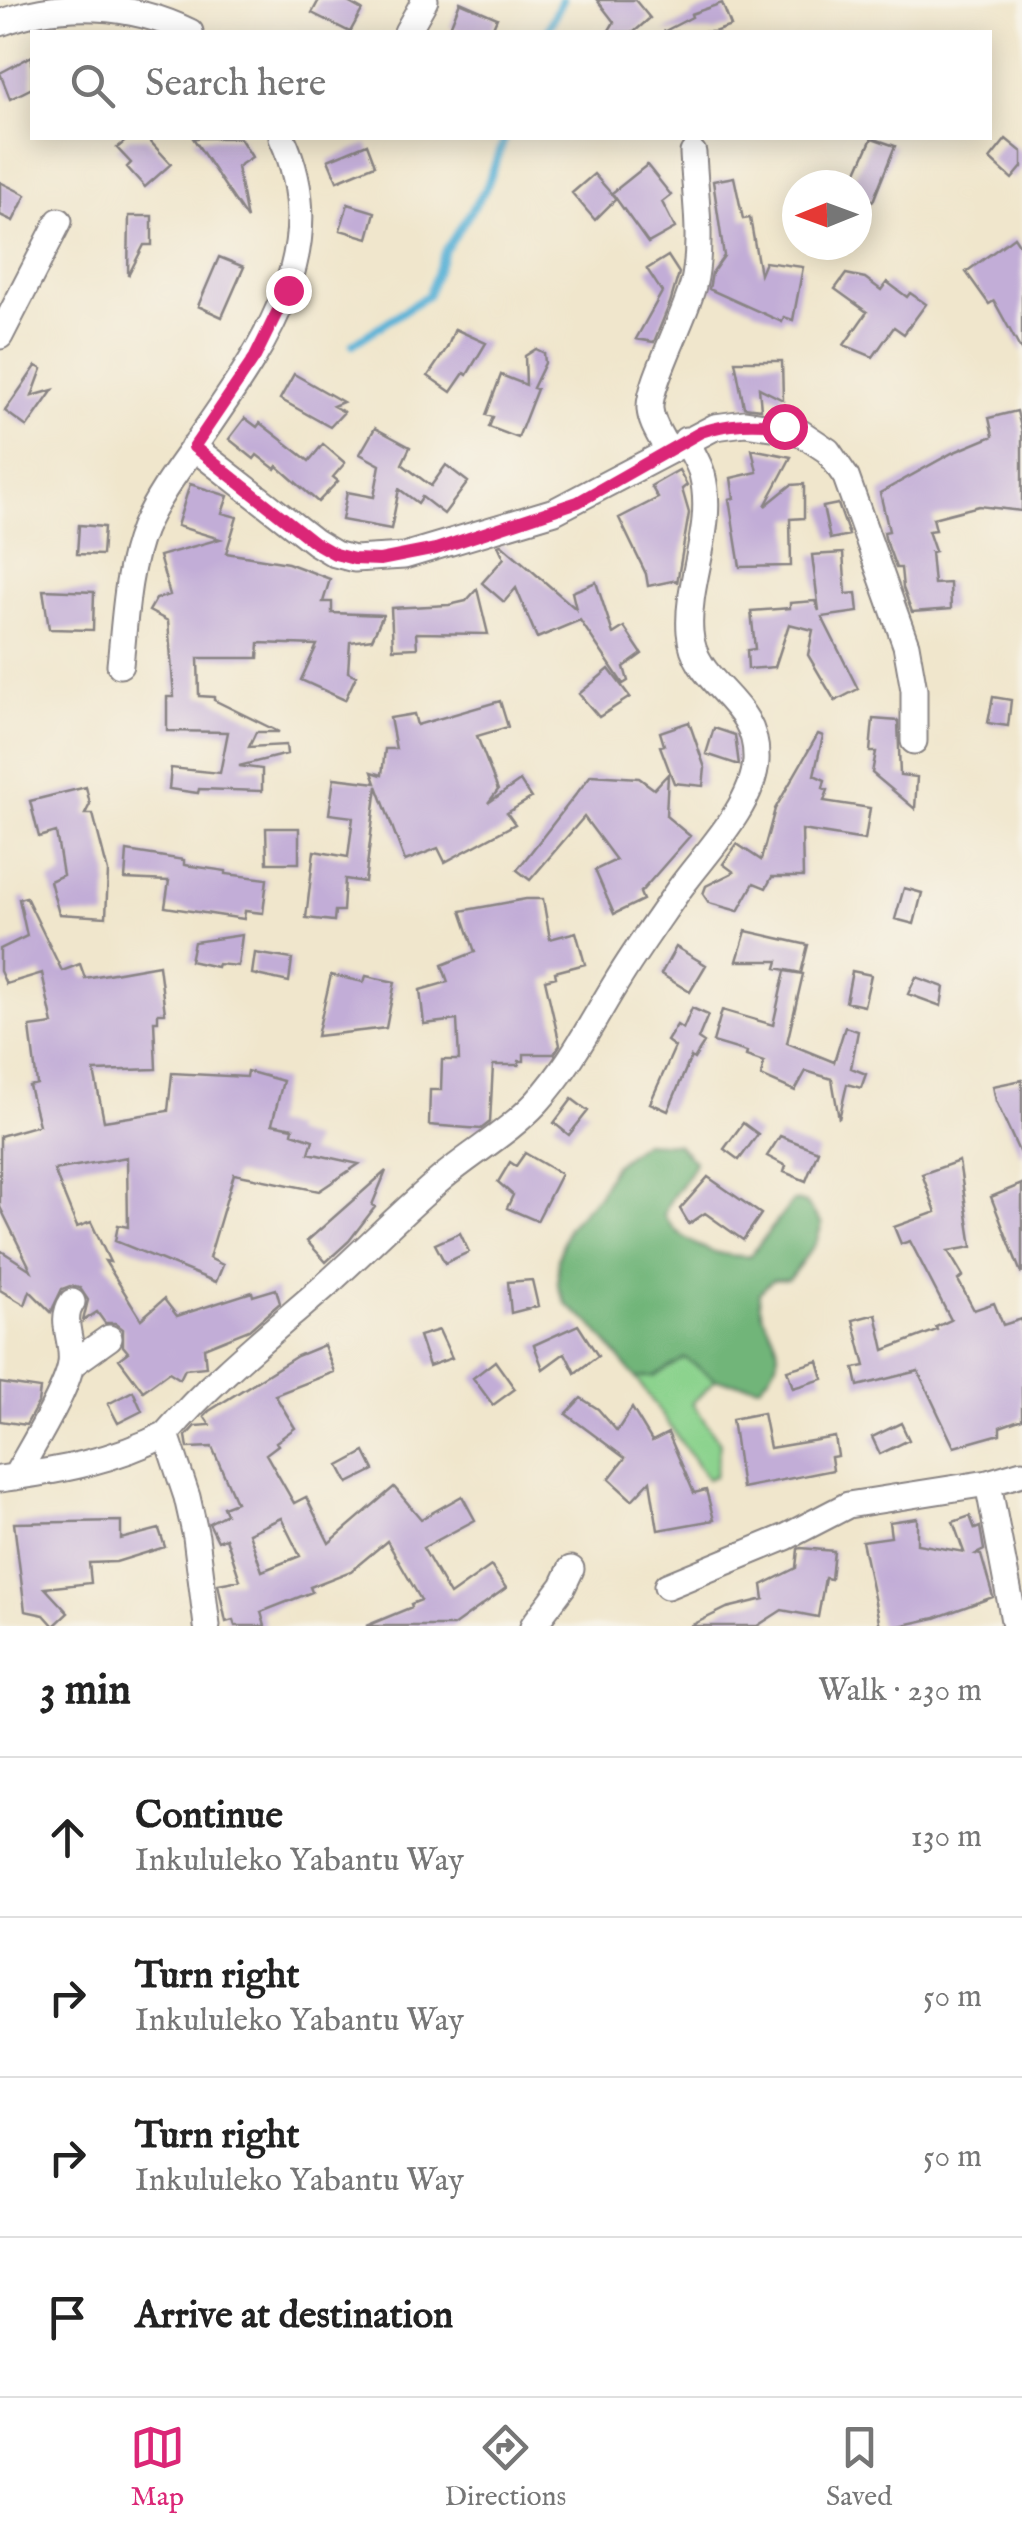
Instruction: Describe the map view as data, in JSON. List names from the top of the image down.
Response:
{
  "north": "left",
  "page": {
    "search": "Search here",
    "heading": ["3 min", "Walk · 230 m"],
    "list": [
      ["Continue", "Inkululeko Yabantu Way", "130 m"],
      ["Turn right", "Inkululeko Yabantu Way", "50 m"],
      ["Turn right", "Inkululeko Yabantu Way", "50 m"],
      "Arrive at destination"
    ],
    "nav": ["Map", "Directions", "Saved"]
  }
}
